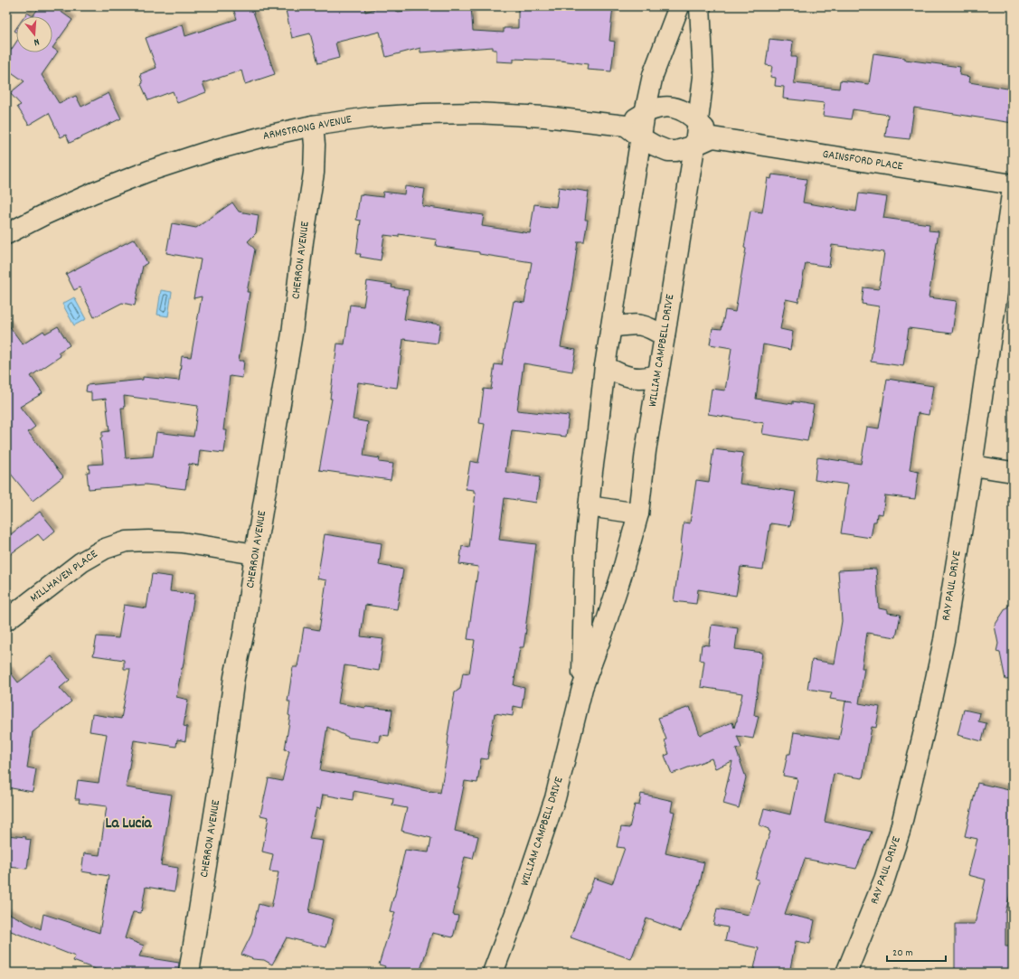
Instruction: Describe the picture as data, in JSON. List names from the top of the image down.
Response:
{
  "streets": {
    "street": [
      "ARMSTRONG AVENUE",
      "GAINSFORD PLACE",
      "CHERRON AVENUE",
      "WILLIAM CAMPBELL DRIVE",
      "MILLHAVEN PLACE",
      "RAY PAUL DRIVE"
    ]
  },
  "crossings": [
    ["ARMSTRONG AVENUE", "CHERRON AVENUE"],
    ["CHERRON AVENUE", "MILLHAVEN PLACE"]
  ],
  "districts": ["La Lucia"],
  "scale_bar": "20 m",
  "north": "bottom"
}
